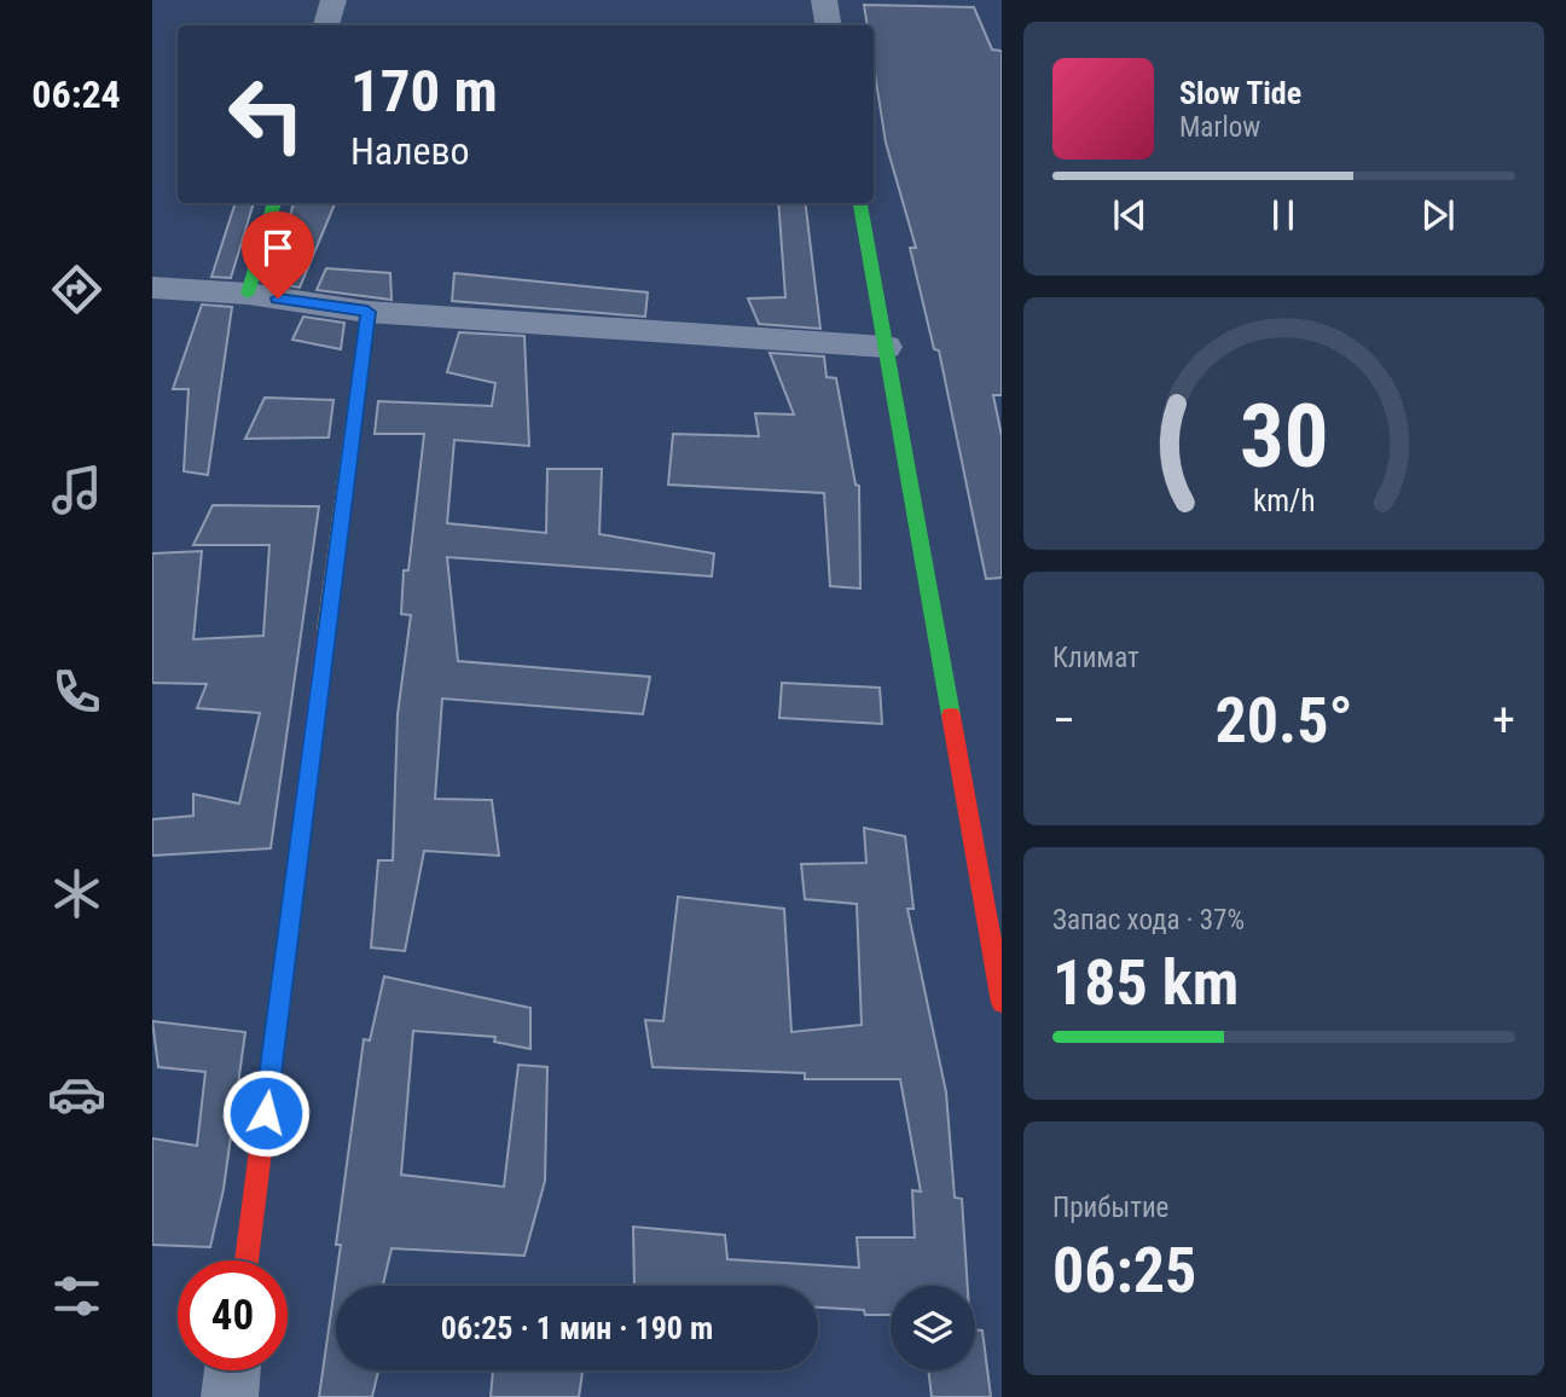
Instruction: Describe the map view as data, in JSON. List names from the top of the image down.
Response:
{
  "page": {
    "tabs": "06:24",
    "turn": ["170 m", "Налево"],
    "song": ["Slow Tide", "Marlow"],
    "tile": [
      "Климат",
      ["Запас хода · 37%", "185 km"],
      ["Прибытие", "06:25"]
    ],
    "heat": ["−", "20.5°", "+"],
    "limit": "40",
    "trip": "06:25 · 1 мин · 190 m",
    "gauge": ["30", "km/h"]
  }
}
